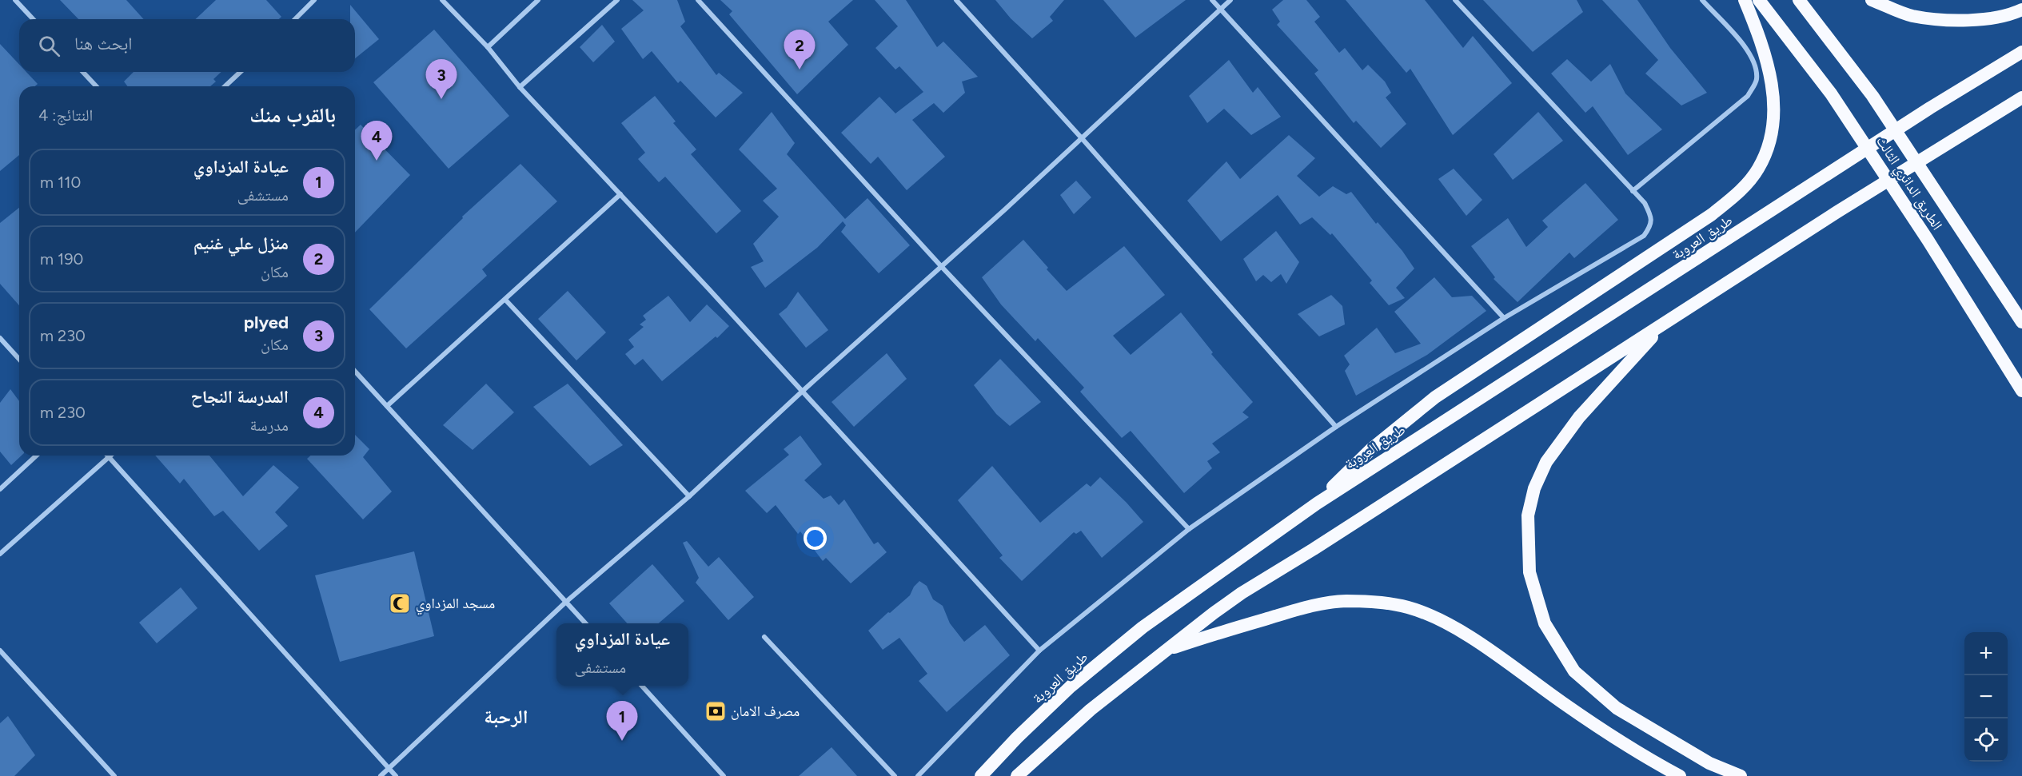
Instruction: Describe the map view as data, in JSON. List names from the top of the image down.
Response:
{
  "streets": {
    "highway": ["الطريق الدائري الثالث", "طريق العروبة"]
  },
  "districts": ["الرحبة"],
  "places": {
    "mosque": ["مسجد المزداوي"],
    "bank": ["مصرف الامان"]
  },
  "page": {
    "search": "ابحث هنا",
    "pins": [
      "2",
      "3",
      "4",
      "1"
    ],
    "heading": ["بالقرب منك", "النتائج: 4"],
    "list": [
      {
        "mark": "1",
        "name": "عيادة المزداوي",
        "note": "مستشفى",
        "value": "110 m"
      },
      {
        "mark": "2",
        "name": "منزل علي غنيم",
        "note": "مكان",
        "value": "190 m"
      },
      {
        "mark": "3",
        "name": "plyed",
        "note": "مكان",
        "value": "230 m"
      },
      {
        "mark": "4",
        "name": "المدرسة النجاح",
        "note": "مدرسة",
        "value": "230 m"
      }
    ],
    "popup": ["عيادة المزداوي", "مستشفى"],
    "map_buttons": ["+", "−"]
  }
}
